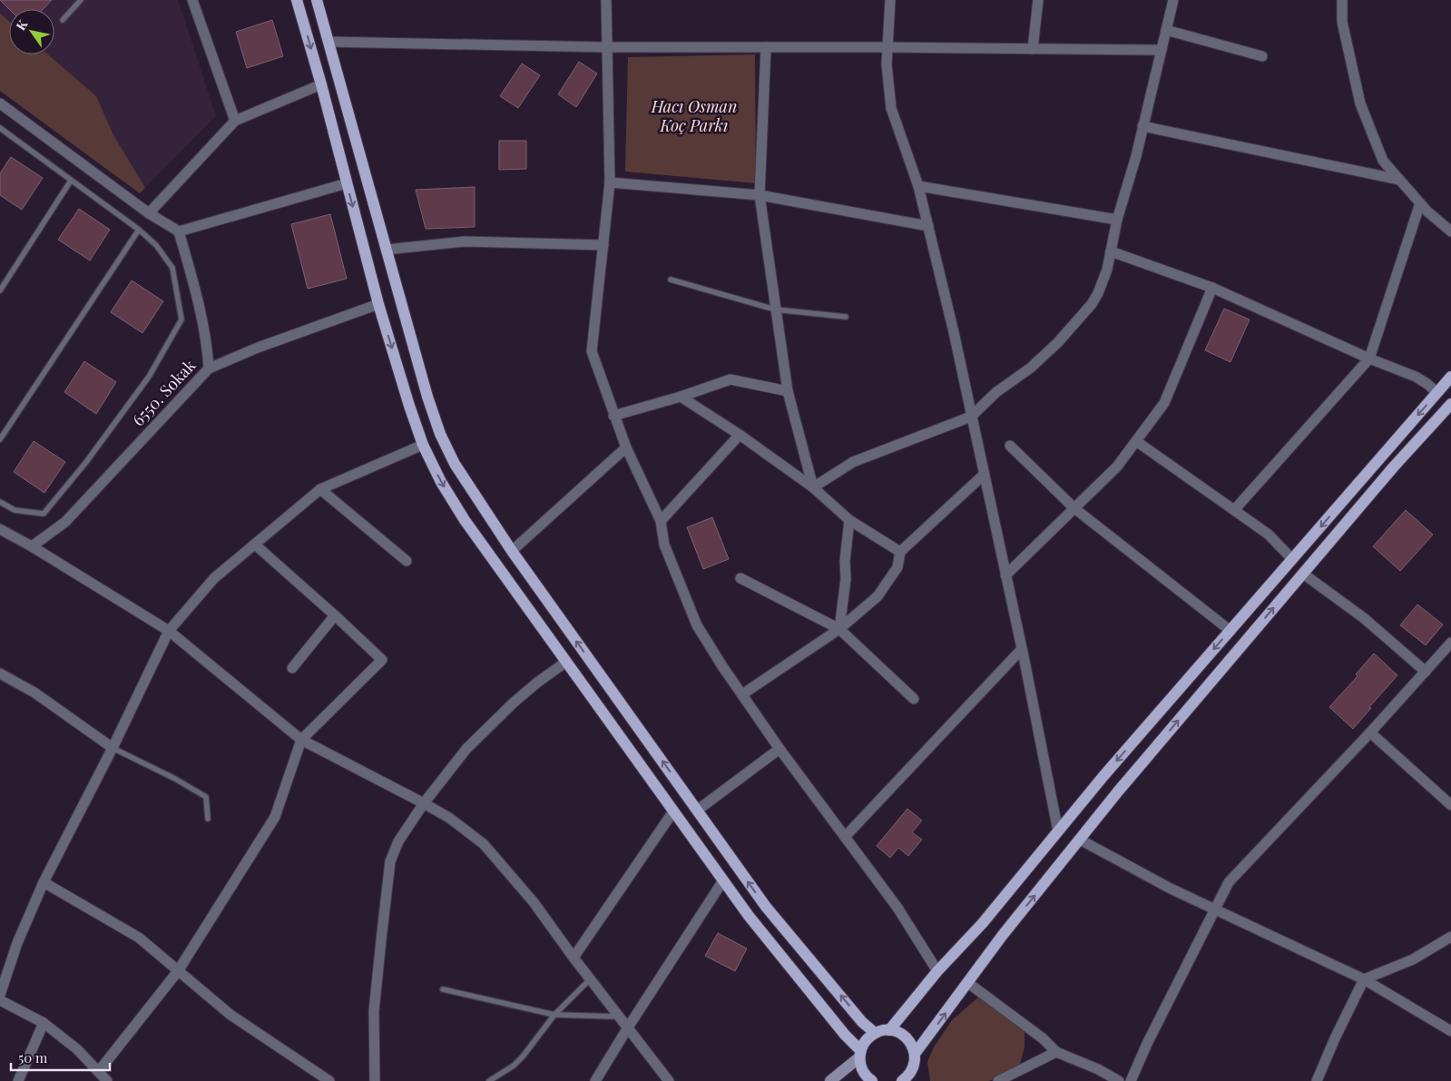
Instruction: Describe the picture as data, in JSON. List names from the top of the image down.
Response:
{
  "streets": {
    "street": ["6550. Sokak"]
  },
  "parks": ["Hacı Osman Koç Parkı"],
  "scale_bar": "50 m",
  "north": "top left"
}
